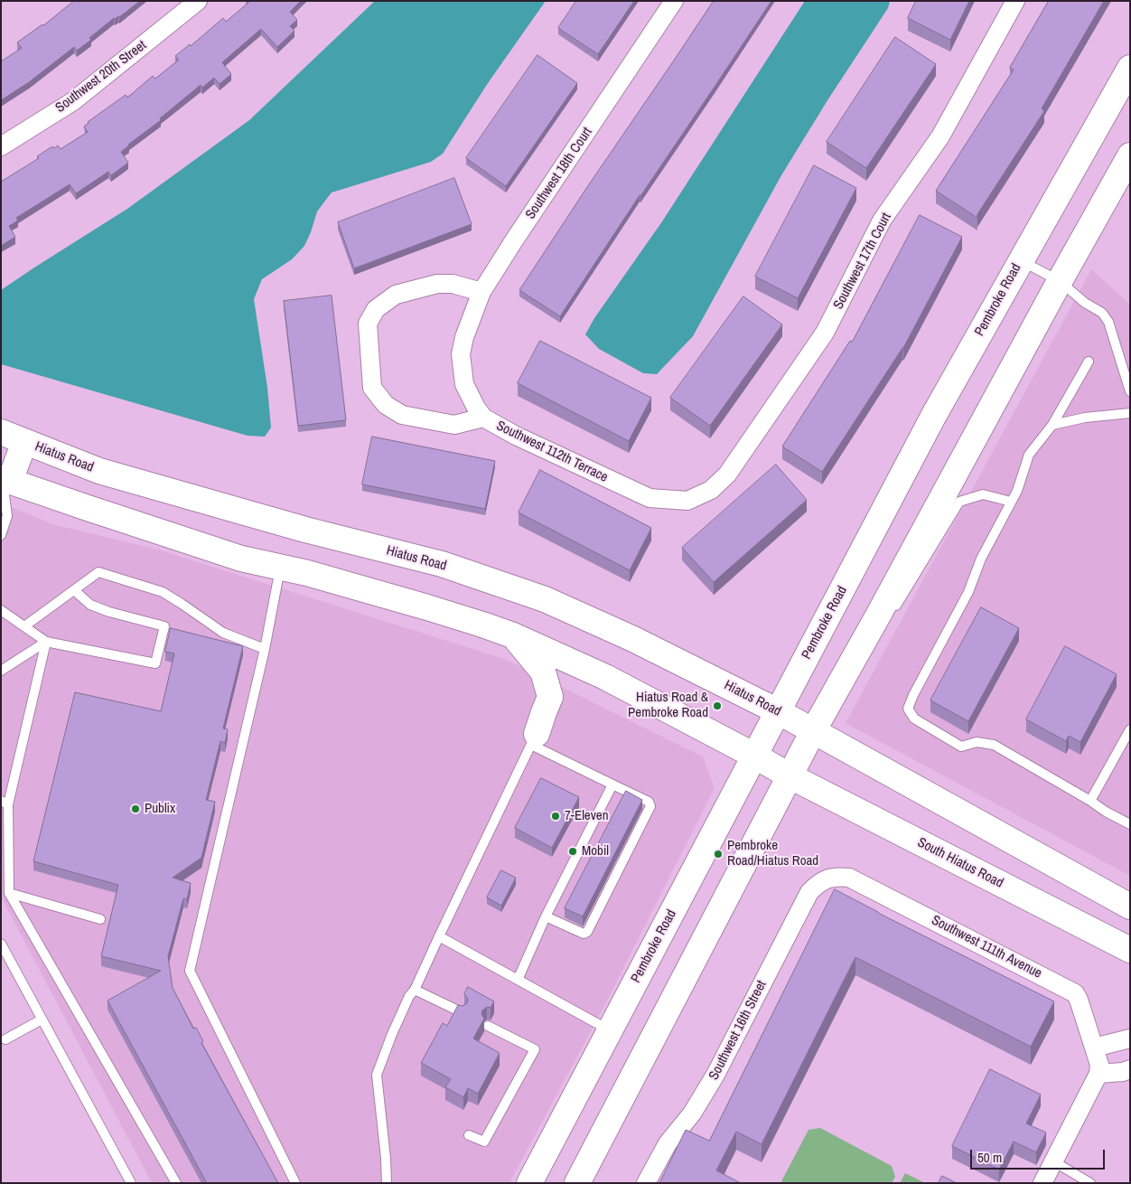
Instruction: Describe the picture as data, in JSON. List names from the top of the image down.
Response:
{
  "streets": {
    "main road": ["Pembroke Road", "Hiatus Road", "South Hiatus Road"],
    "street": [
      "Southwest 20th Street",
      "Southwest 18th Court",
      "Southwest 17th Court",
      "Southwest 112th Terrace",
      "Southwest 111th Avenue",
      "Southwest 16th Street"
    ]
  },
  "crossings": [
    ["Southwest 18th Court", "Southwest 112th Terrace"],
    ["Southwest 17th Court", "Southwest 112th Terrace"],
    ["Pembroke Road", "Hiatus Road"],
    ["Southwest 111th Avenue", "Southwest 16th Street"]
  ],
  "places": [
    "Hiatus Road & Pembroke Road",
    "Publix",
    "7-Eleven",
    "Mobil",
    "Pembroke Road/Hiatus Road"
  ],
  "scale_bar": "50 m"
}
